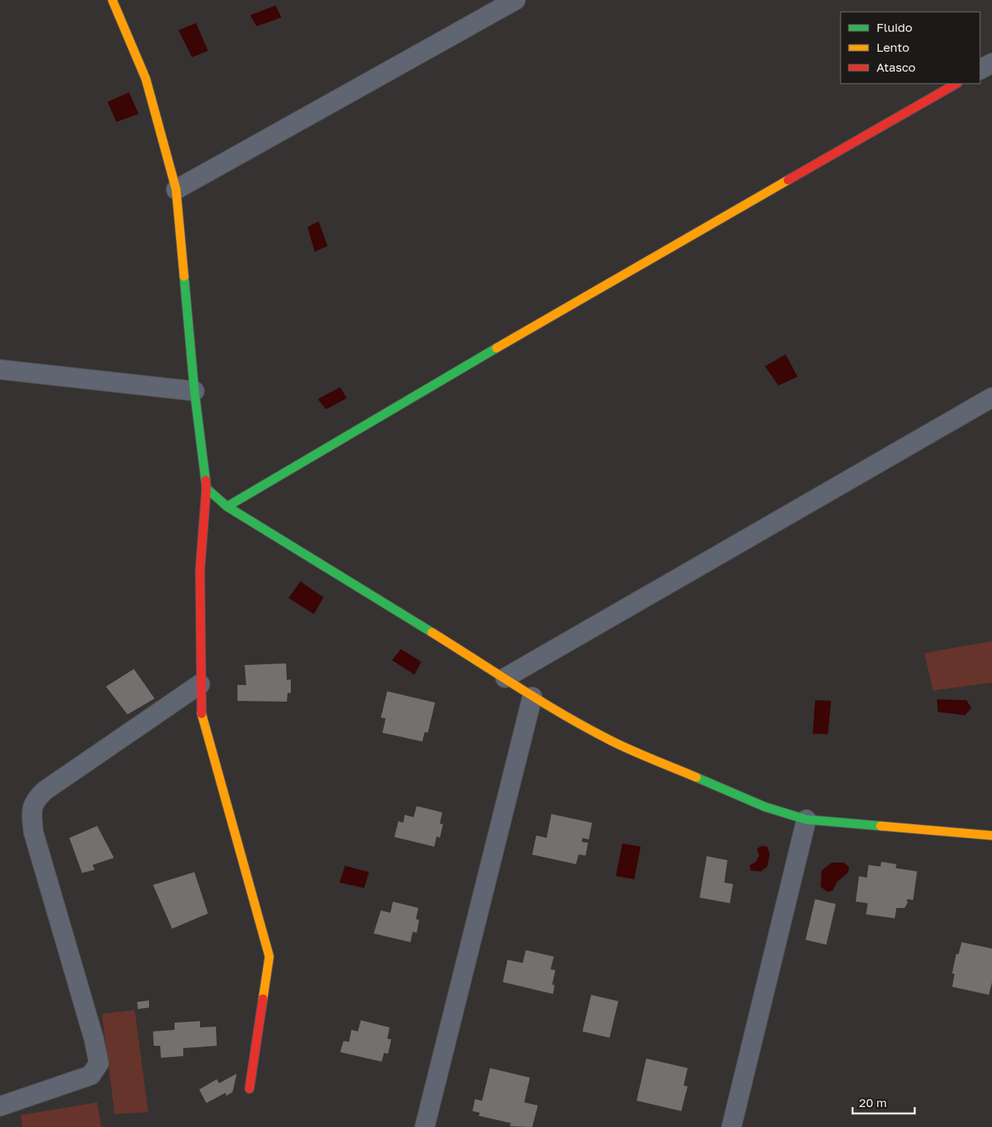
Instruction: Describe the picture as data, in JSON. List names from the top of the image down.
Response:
{
  "legend": ["Fluido", "Lento", "Atasco"],
  "scale_bar": "20 m"
}
